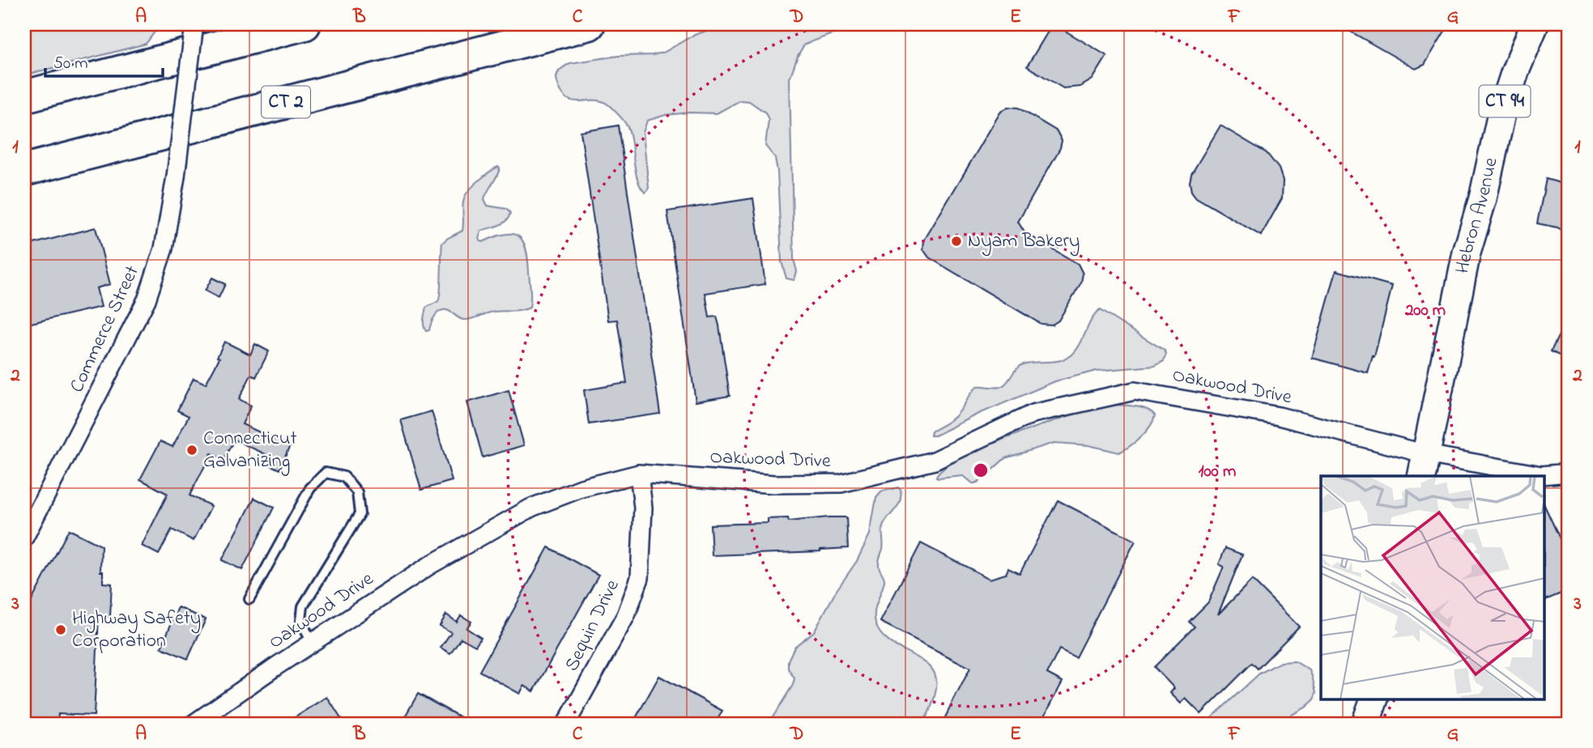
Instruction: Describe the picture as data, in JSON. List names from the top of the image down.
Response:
{
  "streets": {
    "highway": ["CT 2"],
    "main road": ["CT 94", "Hebron Avenue"],
    "street": ["Commerce Street", "Oakwood Drive", "Sequin Drive"]
  },
  "crossings": [
    ["Hebron Avenue", "Oakwood Drive"],
    ["Oakwood Drive", "Sequin Drive"]
  ],
  "places": ["Nyam Bakery", "Connecticut Galvanizing", "Highway Safety Corporation"],
  "scale_bar": "50 m",
  "grid": {
    "columns": [
      "A",
      "B",
      "C",
      "D",
      "E",
      "F",
      "G"
    ],
    "rows": ["1", "2", "3"]
  },
  "rings": ["200 m", "100 m"]
}
